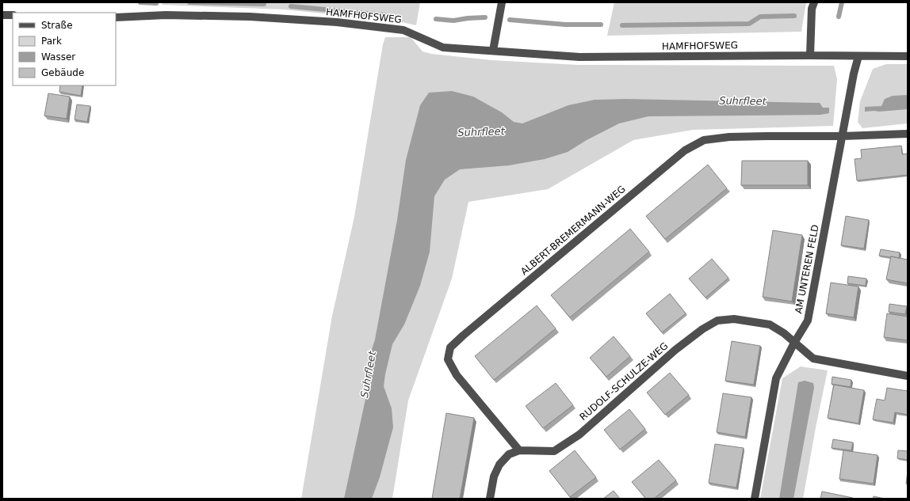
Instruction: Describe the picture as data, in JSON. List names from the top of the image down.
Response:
{
  "streets": {
    "street": [
      "HAMFHOFSWEG",
      "ALBERT-BREMERMANN-WEG",
      "AM UNTEREN FELD",
      "RUDOLF-SCHULZE-WEG"
    ]
  },
  "crossings": [
    ["HAMFHOFSWEG", "AM UNTEREN FELD"],
    ["ALBERT-BREMERMANN-WEG", "AM UNTEREN FELD"],
    ["ALBERT-BREMERMANN-WEG", "RUDOLF-SCHULZE-WEG"],
    ["AM UNTEREN FELD", "RUDOLF-SCHULZE-WEG"]
  ],
  "water": ["Suhrfleet"],
  "legend": [
    "Straße",
    "Park",
    "Wasser",
    "Gebäude"
  ]
}
